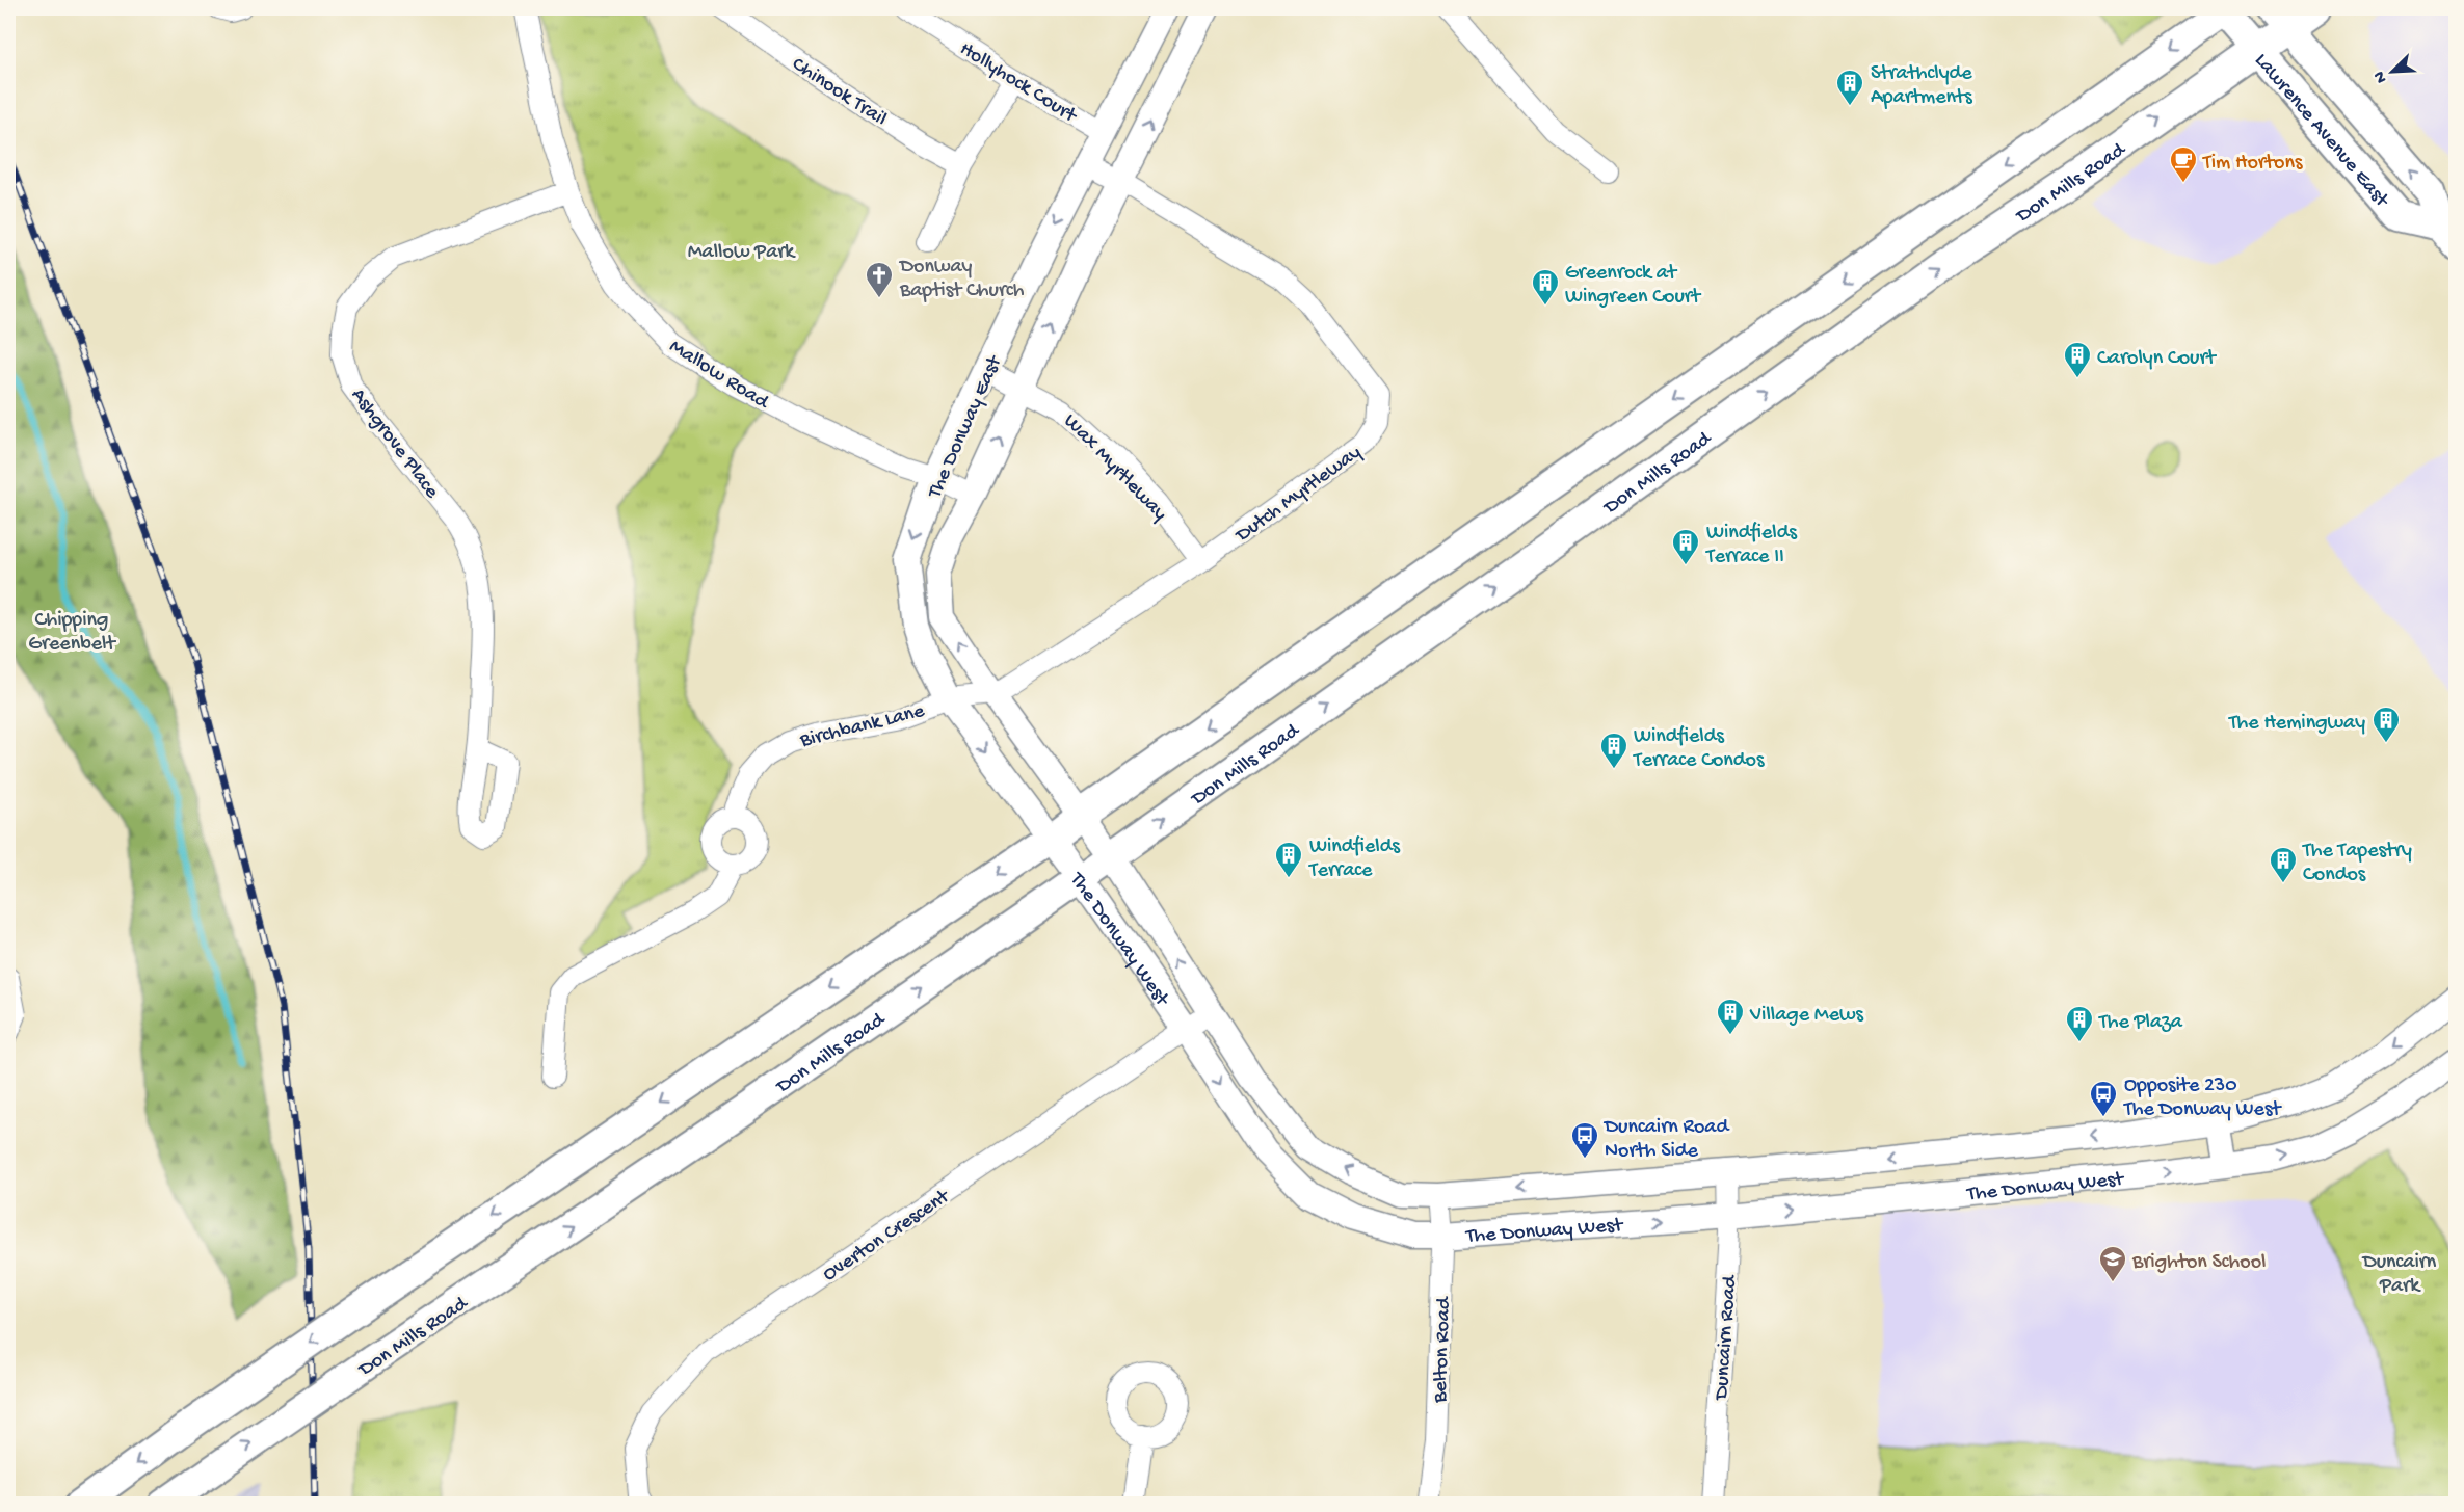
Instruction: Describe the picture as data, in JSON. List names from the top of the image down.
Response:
{
  "streets": {
    "main road": ["Lawrence Avenue East", "Don Mills Road"],
    "street": [
      "Hollyhock Court",
      "Chinook Trail",
      "Mallow Road",
      "The Donway East",
      "Ashgrove Place",
      "Wax Myrtleway",
      "Dutch Myrtleway",
      "Birchbank Lane",
      "The Donway West",
      "Overton Crescent",
      "Duncairn Road",
      "Belton Road"
    ]
  },
  "crossings": [
    ["Hollyhock Court", "The Donway East"],
    ["Lawrence Avenue East", "Don Mills Road"],
    ["Don Mills Road", "The Donway West"],
    ["Mallow Road", "The Donway East"],
    ["Mallow Road", "Ashgrove Place"],
    ["The Donway East", "Wax Myrtleway"],
    ["The Donway East", "Dutch Myrtleway"],
    ["The Donway East", "Birchbank Lane"],
    ["The Donway East", "The Donway West"],
    ["Wax Myrtleway", "Dutch Myrtleway"],
    ["Dutch Myrtleway", "Birchbank Lane"],
    ["The Donway West", "Overton Crescent"],
    ["The Donway West", "Duncairn Road"],
    ["The Donway West", "Belton Road"]
  ],
  "parks": ["Mallow Park", "Chipping Greenbelt", "Duncairn Park"],
  "places": {
    "building": [
      "Strathclyde Apartments",
      "Greenrock at Wingreen Court",
      "Carolyn Court",
      "Windfields Terrace II",
      "The Hemingway",
      "Windfields Terrace Condos",
      "Windfields Terrace",
      "The Tapestry Condos",
      "Village Mews",
      "The Plaza"
    ],
    "cafe": ["Tim Hortons"],
    "church": ["Donway Baptist Church"],
    "bus stop": ["Opposite 230 The Donway West", "Duncairn Road North Side"],
    "school or university": ["Brighton School"]
  },
  "north": "bottom left"
}
